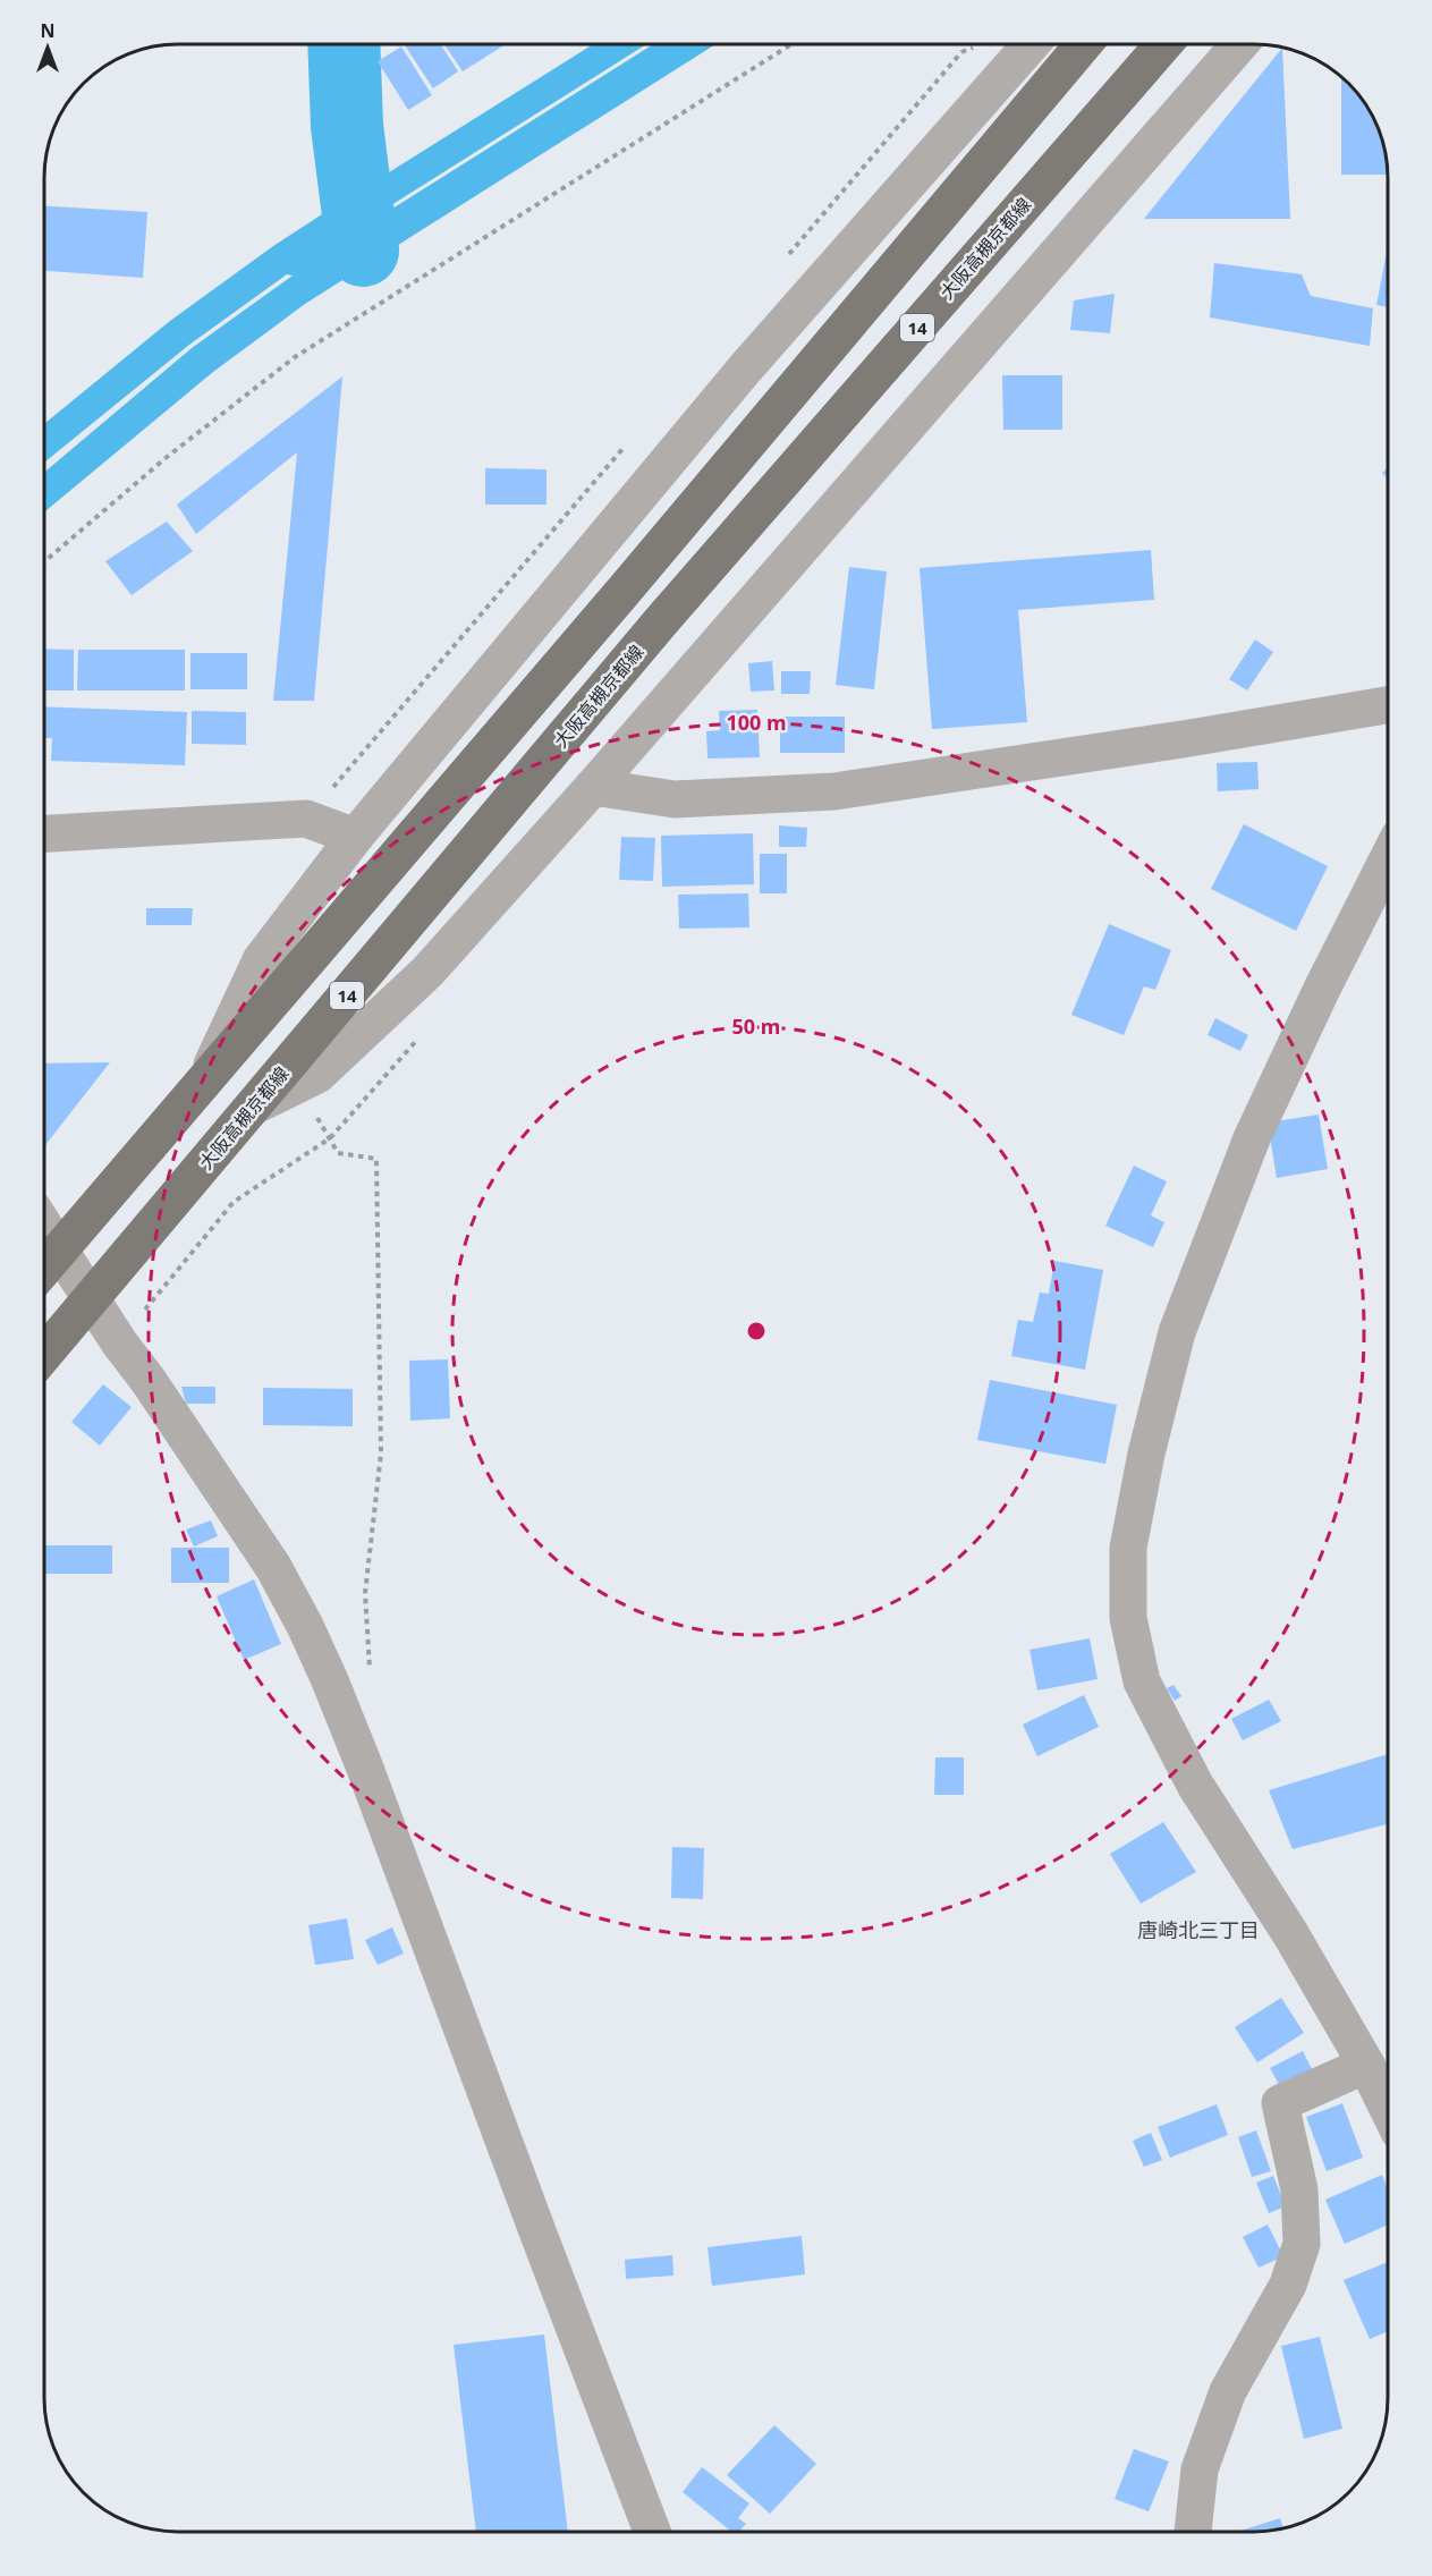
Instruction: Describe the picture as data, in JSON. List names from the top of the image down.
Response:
{
  "streets": {
    "main road": ["大阪高槻京都線", "14"]
  },
  "districts": ["唐崎北三丁目"],
  "north": "top",
  "rings": ["100 m", "50 m"]
}
